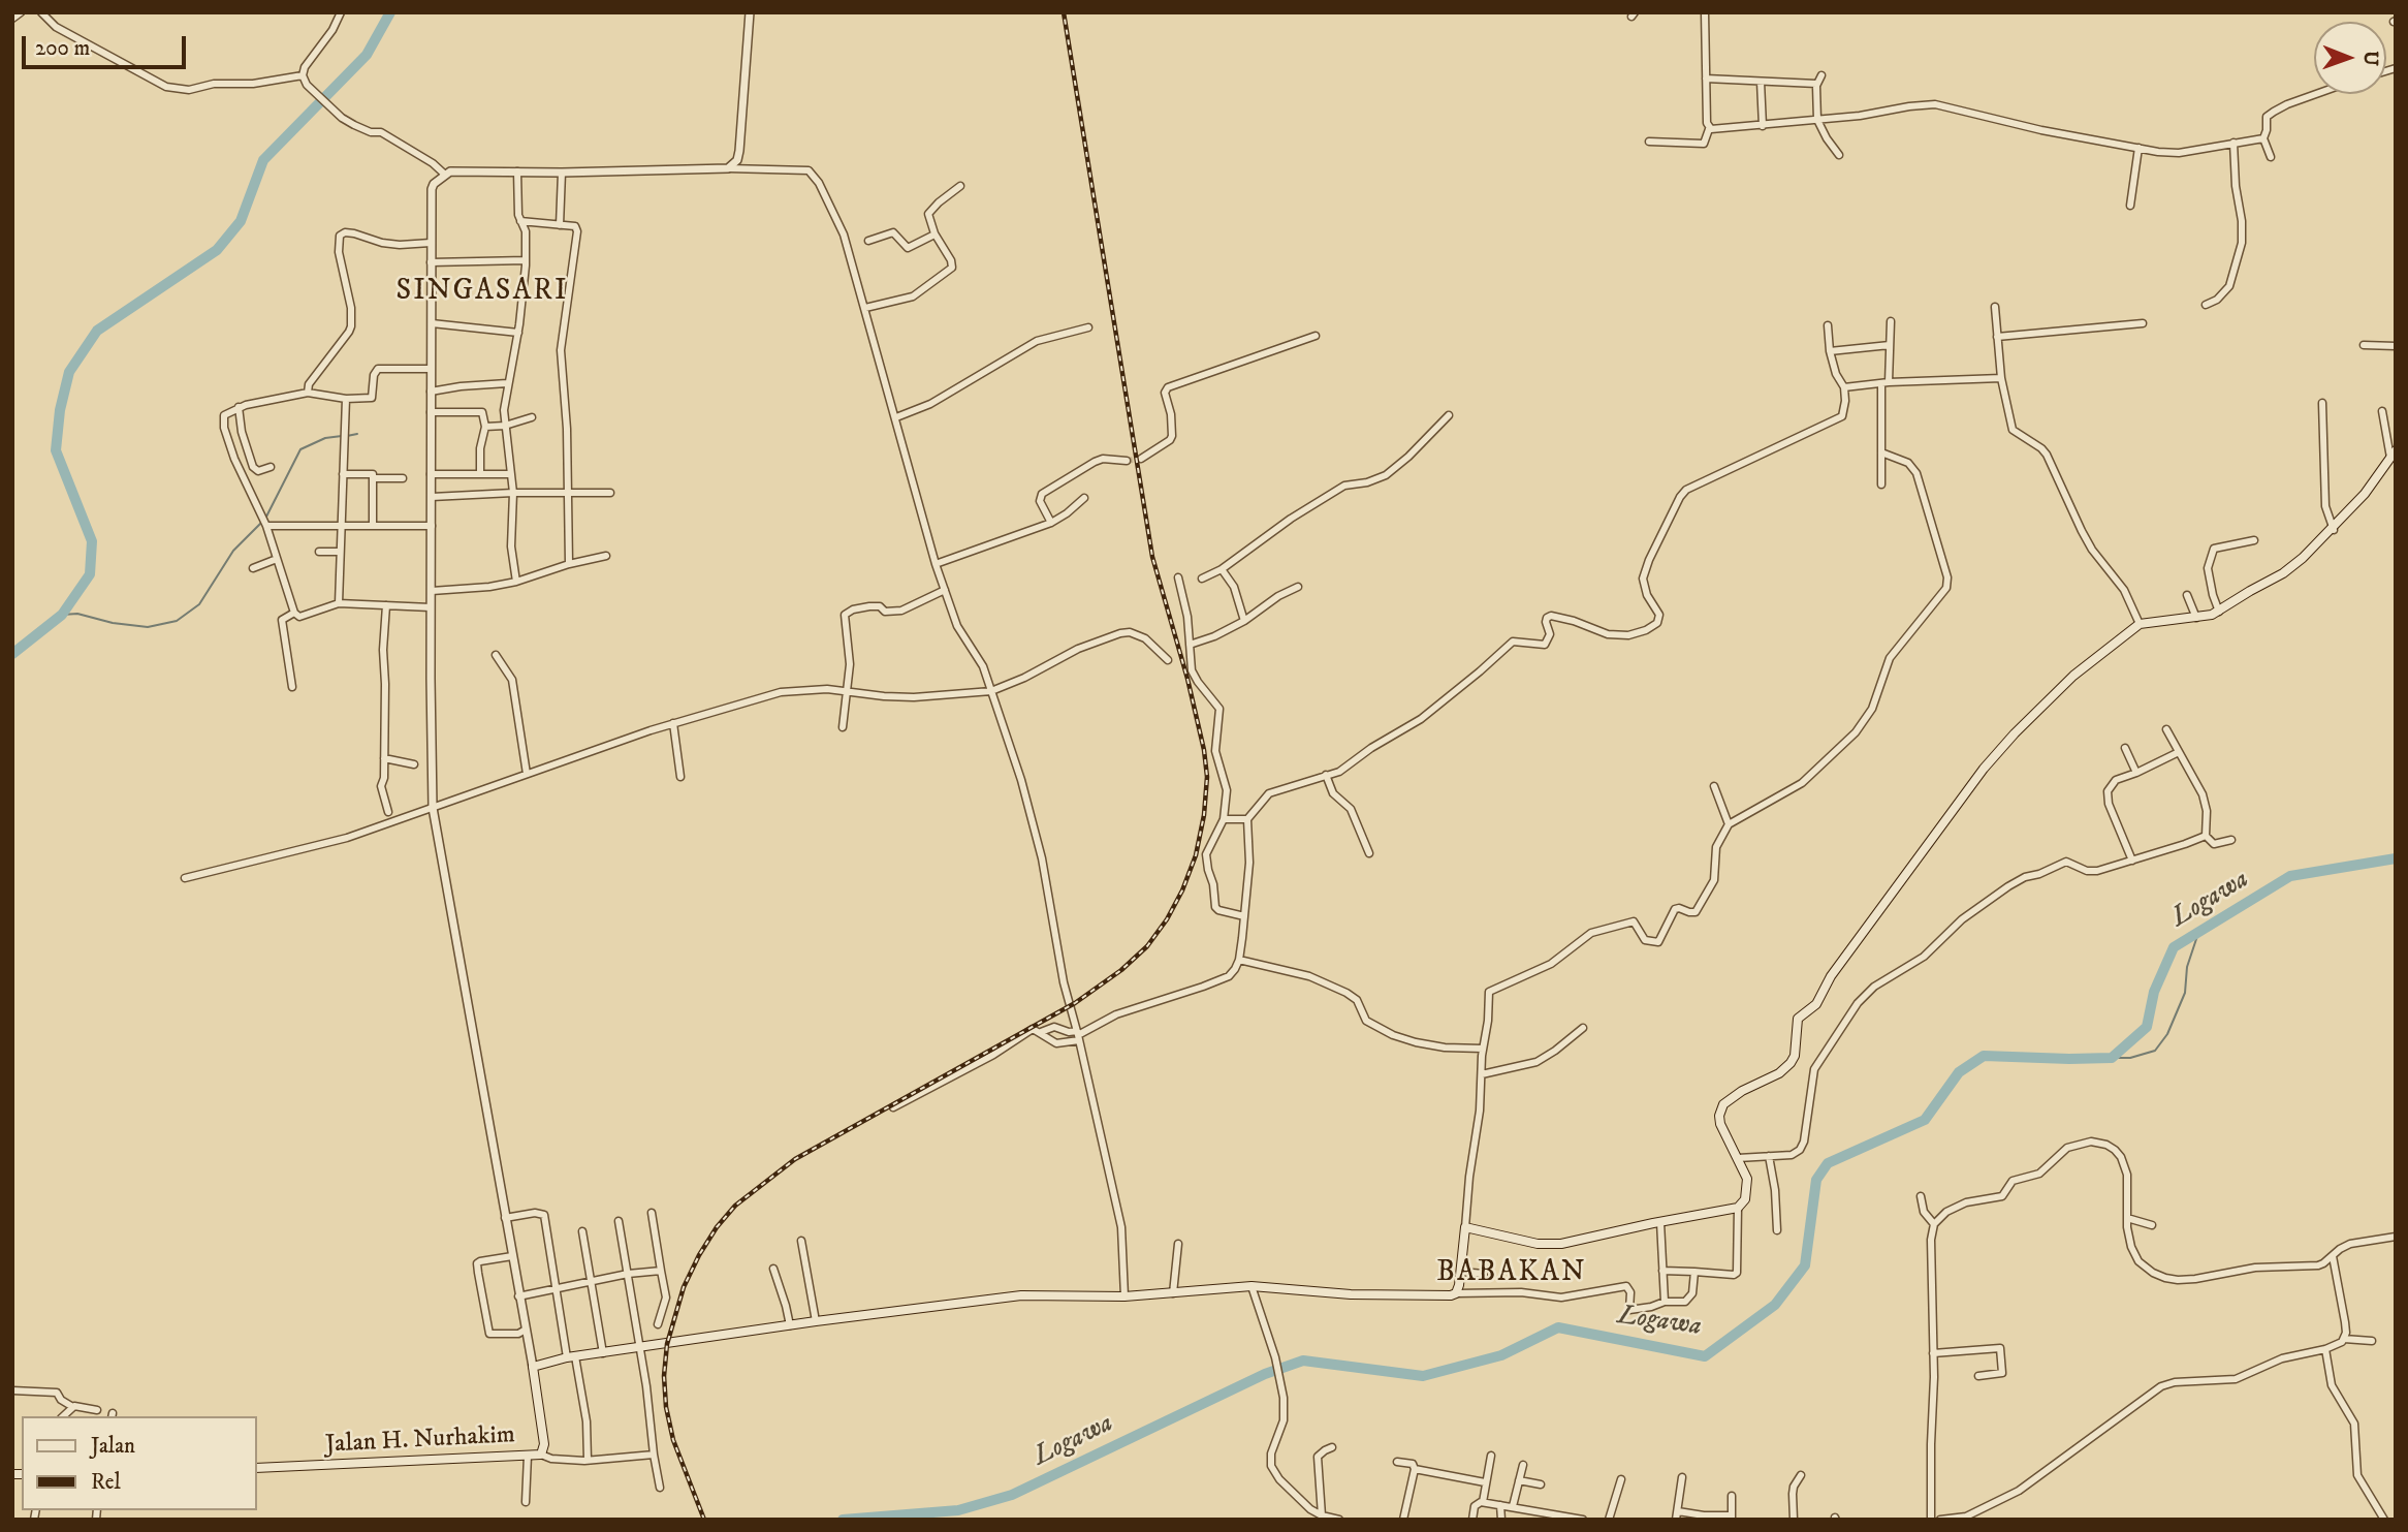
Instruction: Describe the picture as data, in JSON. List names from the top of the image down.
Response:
{
  "streets": {
    "main road": ["Jalan H. Nurhakim"]
  },
  "districts": ["SINGASARI", "BABAKAN"],
  "water": ["Logawa"],
  "legend": ["Jalan", "Rel"],
  "scale_bar": "200 m",
  "north": "right"
}
